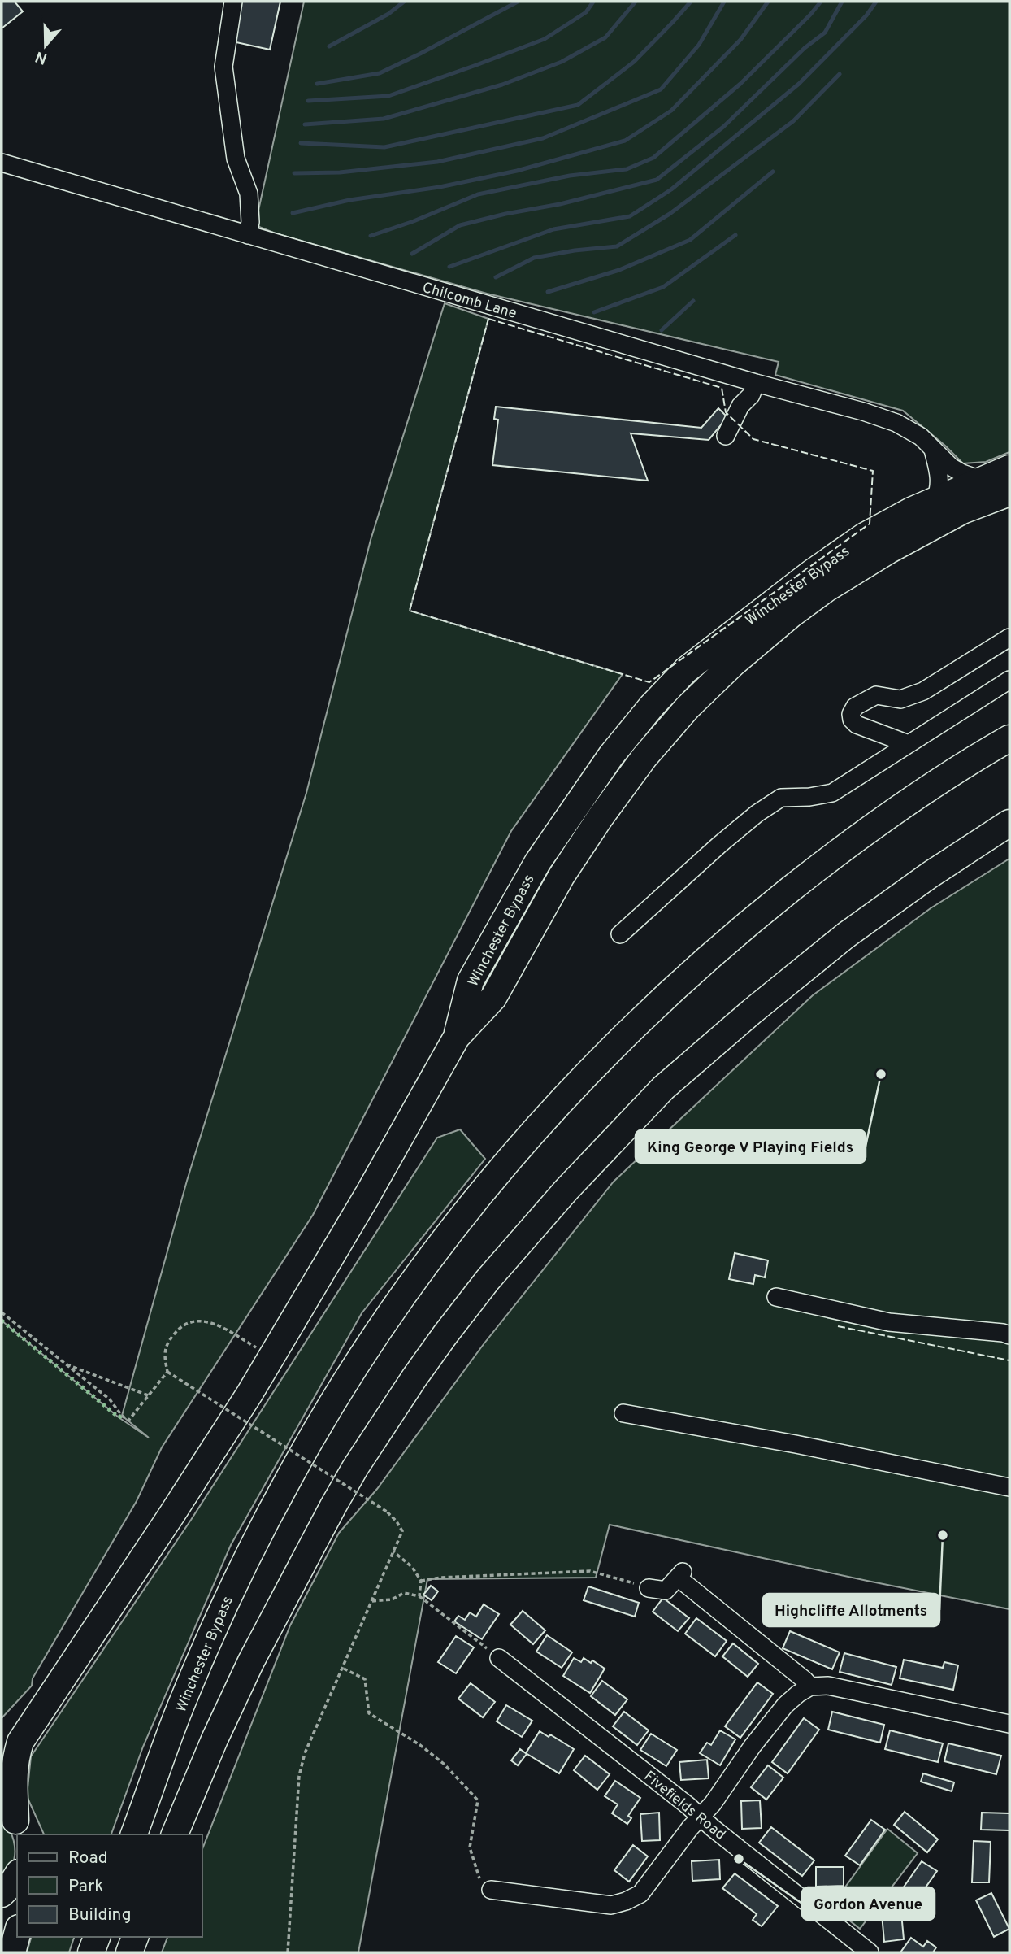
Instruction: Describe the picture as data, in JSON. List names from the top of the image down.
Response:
{
  "streets": {
    "highway": ["Winchester Bypass"],
    "street": ["Chilcomb Lane", "Fivefields Road"]
  },
  "crossings": [
    ["Chilcomb Lane", "Winchester Bypass"]
  ],
  "places": ["King George V Playing Fields", "Highcliffe Allotments", "Gordon Avenue"],
  "legend": ["Road", "Park", "Building"],
  "north": "bottom"
}
